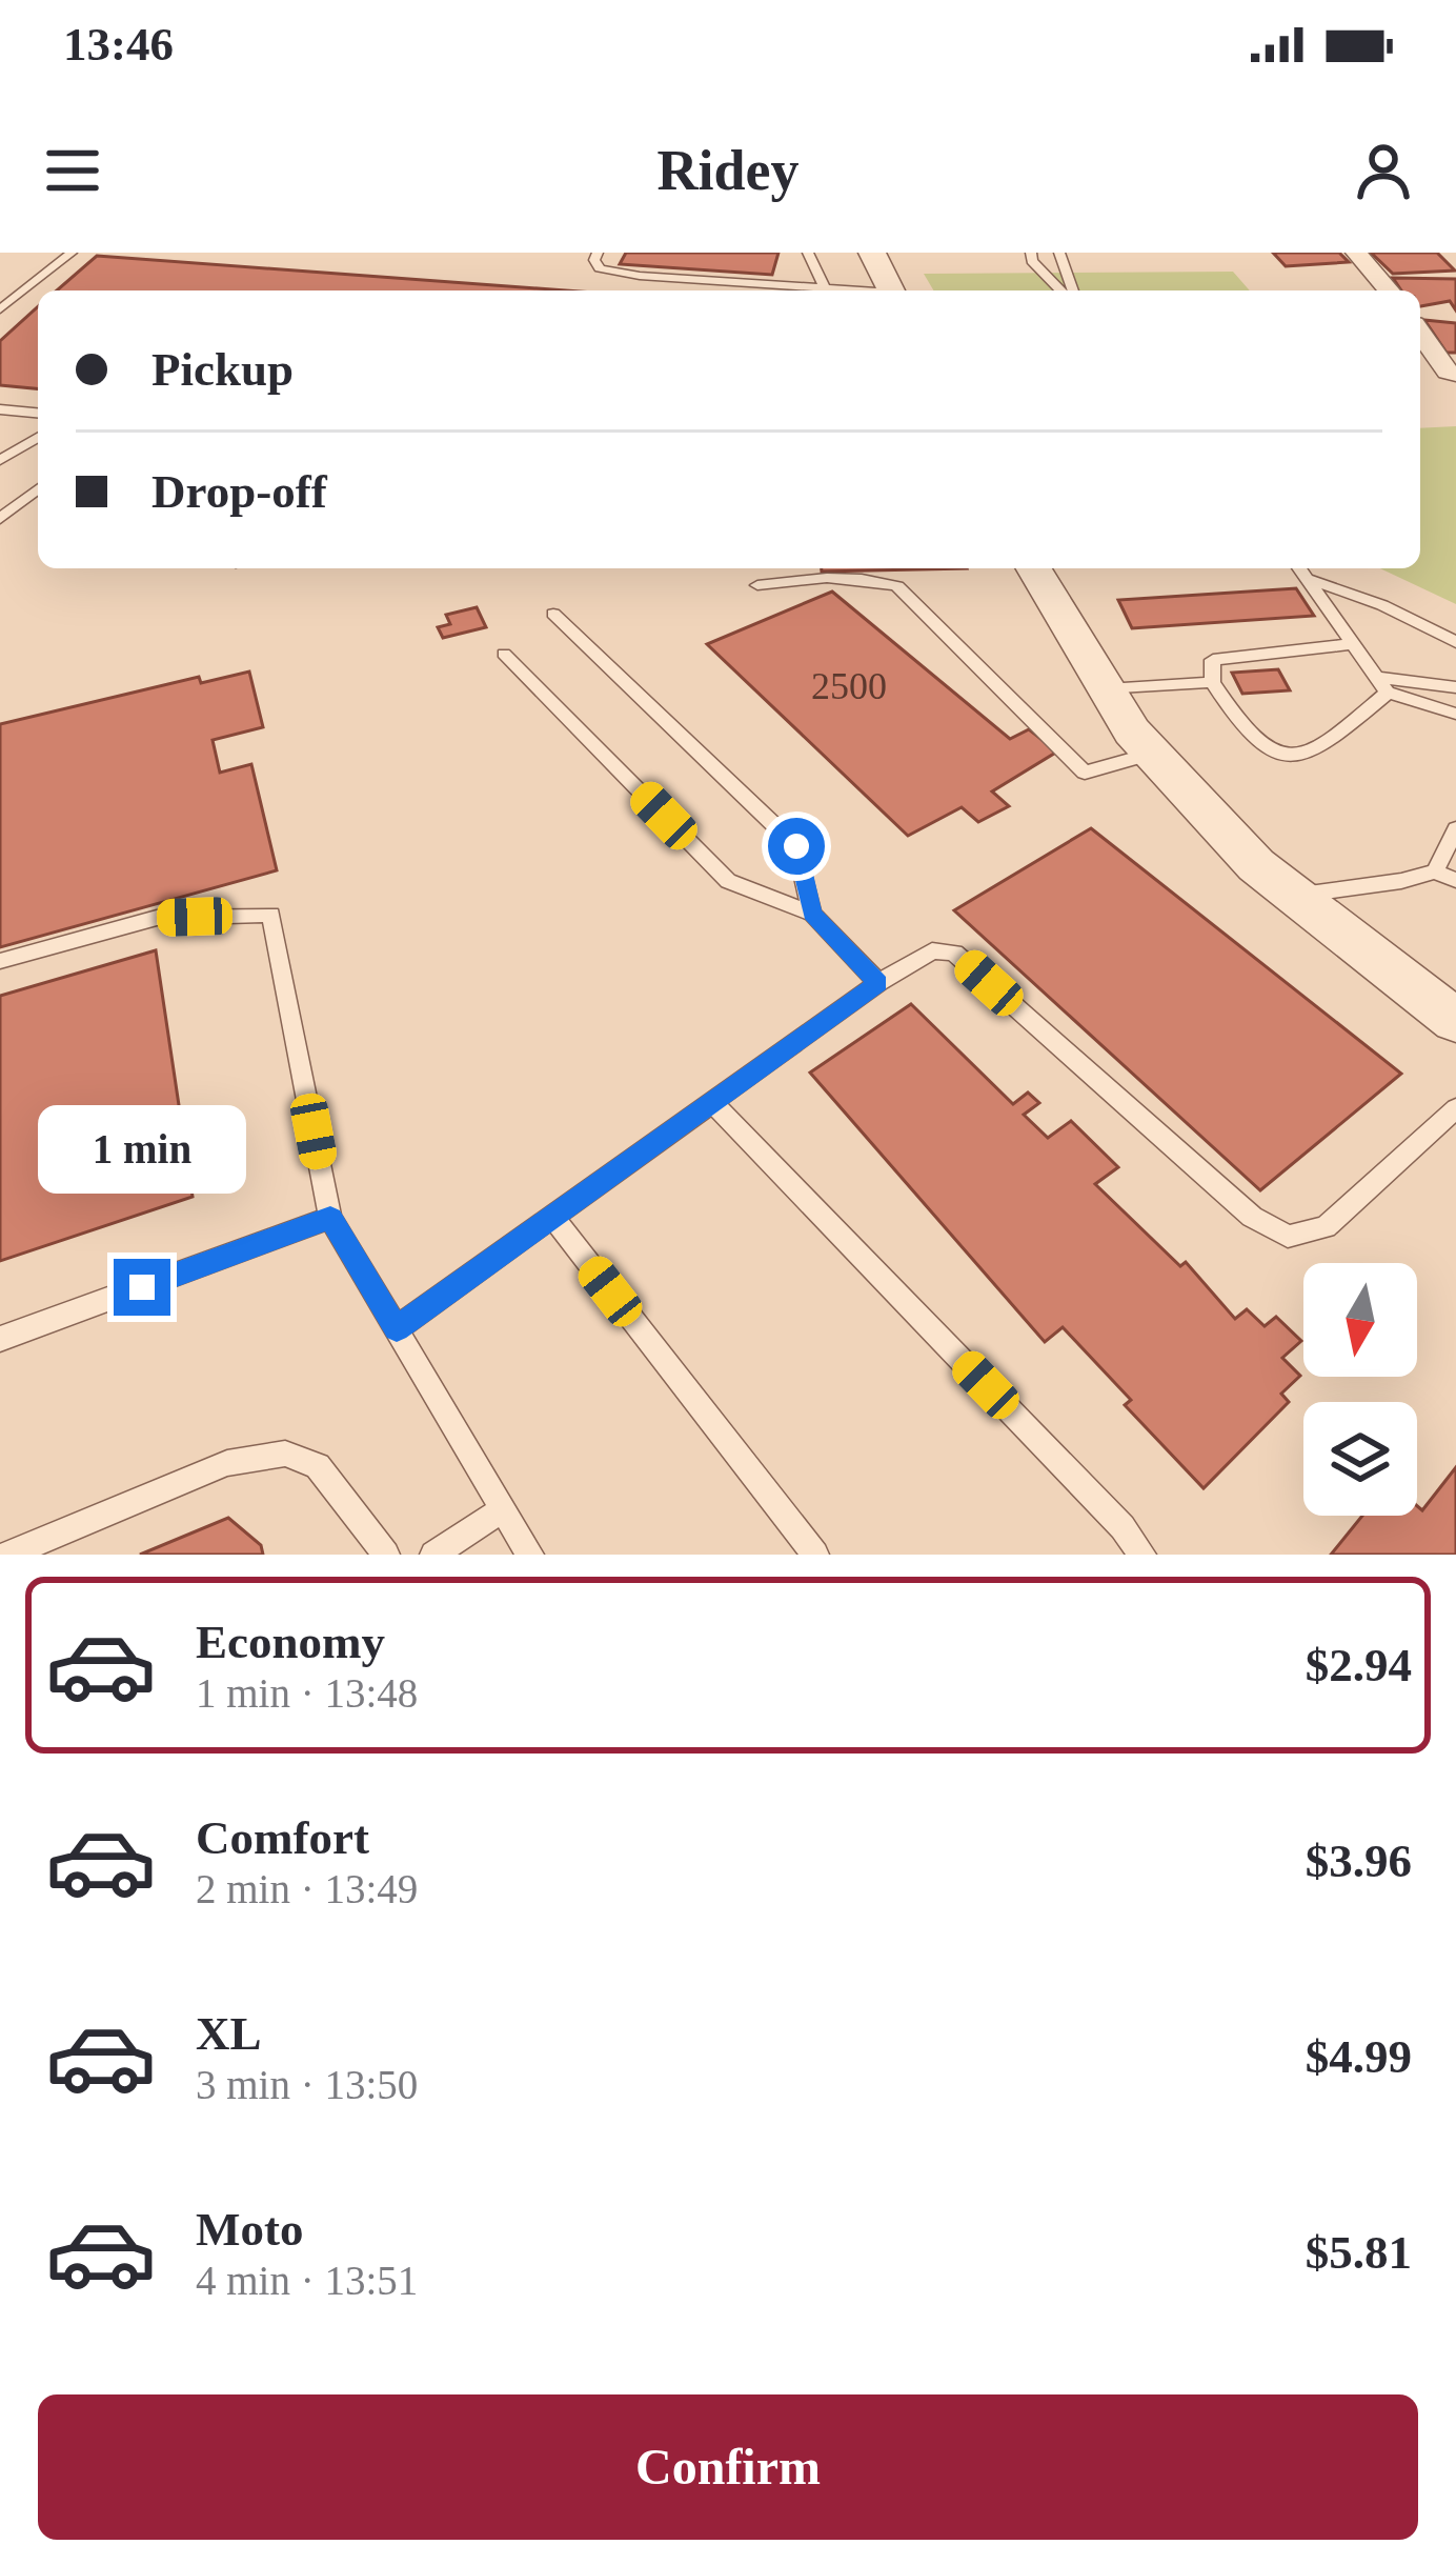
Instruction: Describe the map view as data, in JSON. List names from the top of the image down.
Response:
{
  "house_numbers": ["2500"],
  "north": "bottom",
  "page": {
    "status": "13:46",
    "header": "Ridey",
    "banner": ["Pickup", "Drop-off"],
    "bubble": "1 min",
    "list": [
      {
        "name": "Economy",
        "note": "1 min · 13:48",
        "value": "$2.94"
      },
      {
        "name": "Comfort",
        "note": "2 min · 13:49",
        "value": "$3.96"
      },
      {
        "name": "XL",
        "note": "3 min · 13:50",
        "value": "$4.99"
      },
      {
        "name": "Moto",
        "note": "4 min · 13:51",
        "value": "$5.81"
      }
    ],
    "buttons": "Confirm"
  }
}
